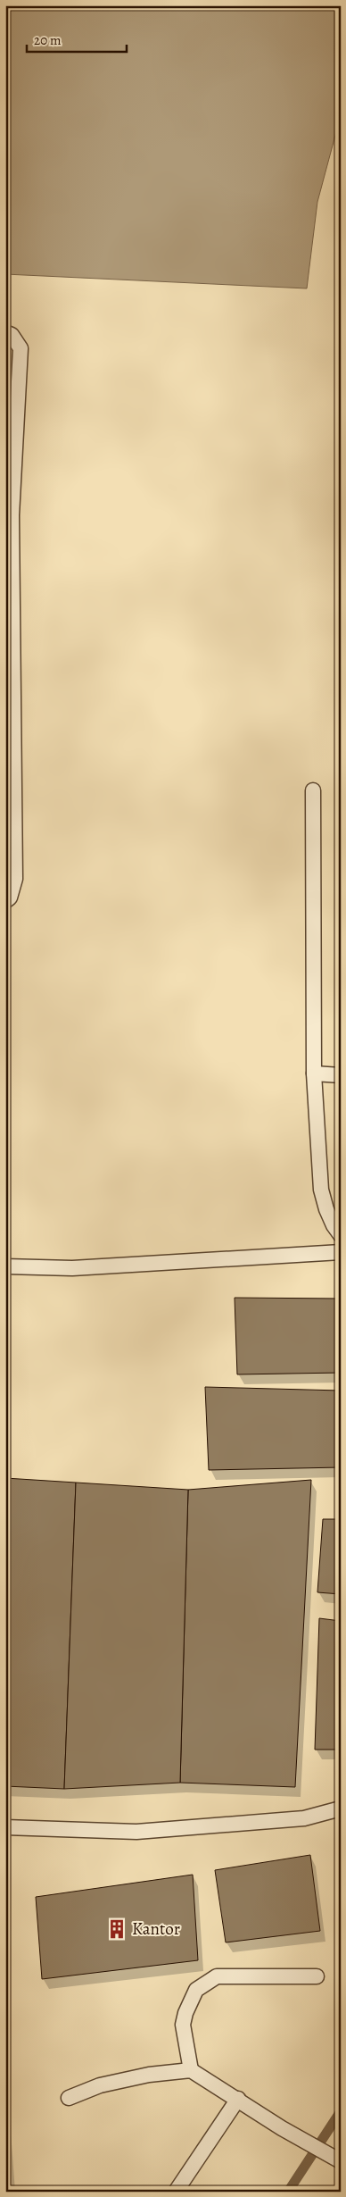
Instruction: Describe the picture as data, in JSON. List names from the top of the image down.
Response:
{
  "places": {
    "building": ["Kantor"]
  },
  "scale_bar": "20 m"
}
